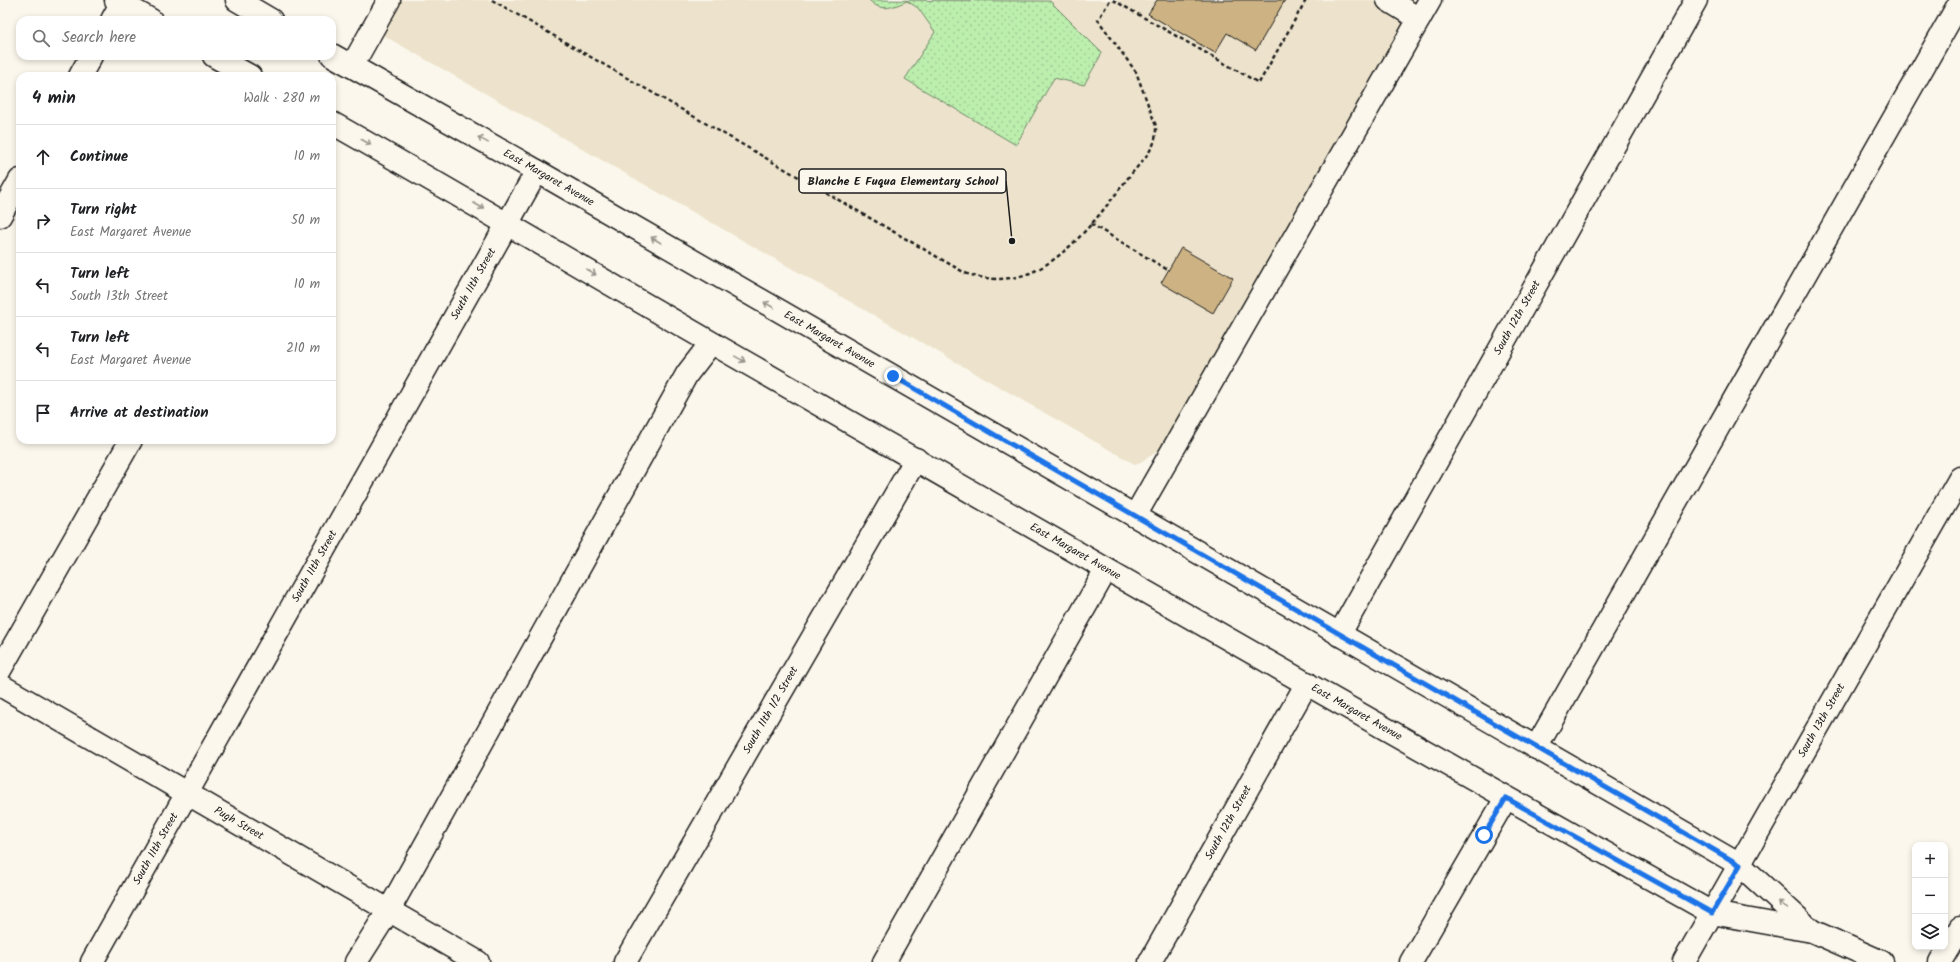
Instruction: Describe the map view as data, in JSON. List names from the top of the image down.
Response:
{
  "streets": {
    "street": [
      "East Margaret Avenue",
      "South 11th Street",
      "South 12th Street",
      "South 11th 1/2 Street",
      "South 13th Street",
      "Pugh Street"
    ]
  },
  "crossings": [
    ["East Margaret Avenue", "South 11th Street"],
    ["East Margaret Avenue", "South 12th Street"],
    ["East Margaret Avenue", "South 11th 1/2 Street"],
    ["East Margaret Avenue", "South 13th Street"],
    ["South 11th Street", "Pugh Street"]
  ],
  "places": ["Blanche E Fuqua Elementary School"],
  "page": {
    "search": "Search here",
    "heading": ["4 min", "Walk · 280 m"],
    "list": [
      ["Continue", "10 m"],
      ["Turn right", "East Margaret Avenue", "50 m"],
      ["Turn left", "South 13th Street", "10 m"],
      ["Turn left", "East Margaret Avenue", "210 m"],
      "Arrive at destination"
    ],
    "map_buttons": ["+", "−"]
  }
}
